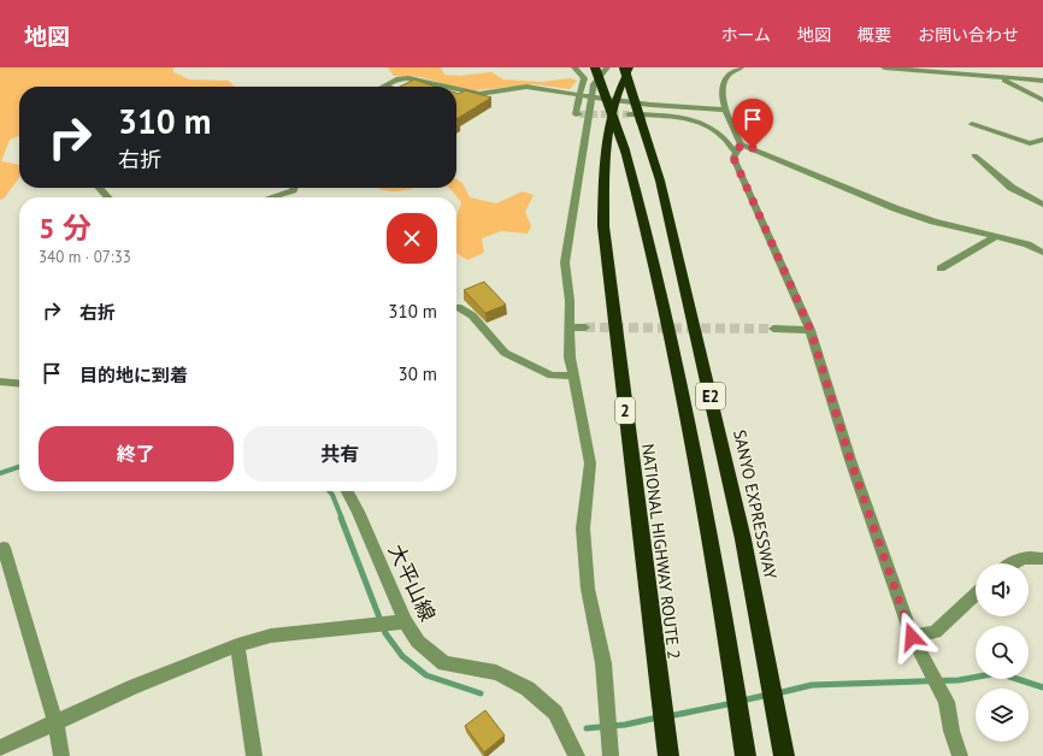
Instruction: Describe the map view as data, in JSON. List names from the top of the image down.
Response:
{
  "streets": {
    "highway": [
      "E2",
      "2",
      "SANYO EXPRESSWAY",
      "NATIONAL HIGHWAY ROUTE 2"
    ],
    "street": ["大平山線"]
  },
  "page": {
    "header": "地図",
    "nav": [
      "ホーム",
      "地図",
      "概要",
      "お問い合わせ"
    ],
    "turn": ["310 m", "右折"],
    "heading": ["5 分", "340 m · 07:33"],
    "list": [
      {
        "name": "右折",
        "value": "310 m"
      },
      {
        "name": "目的地に到着",
        "value": "30 m"
      }
    ],
    "buttons": ["終了", "共有"]
  }
}
